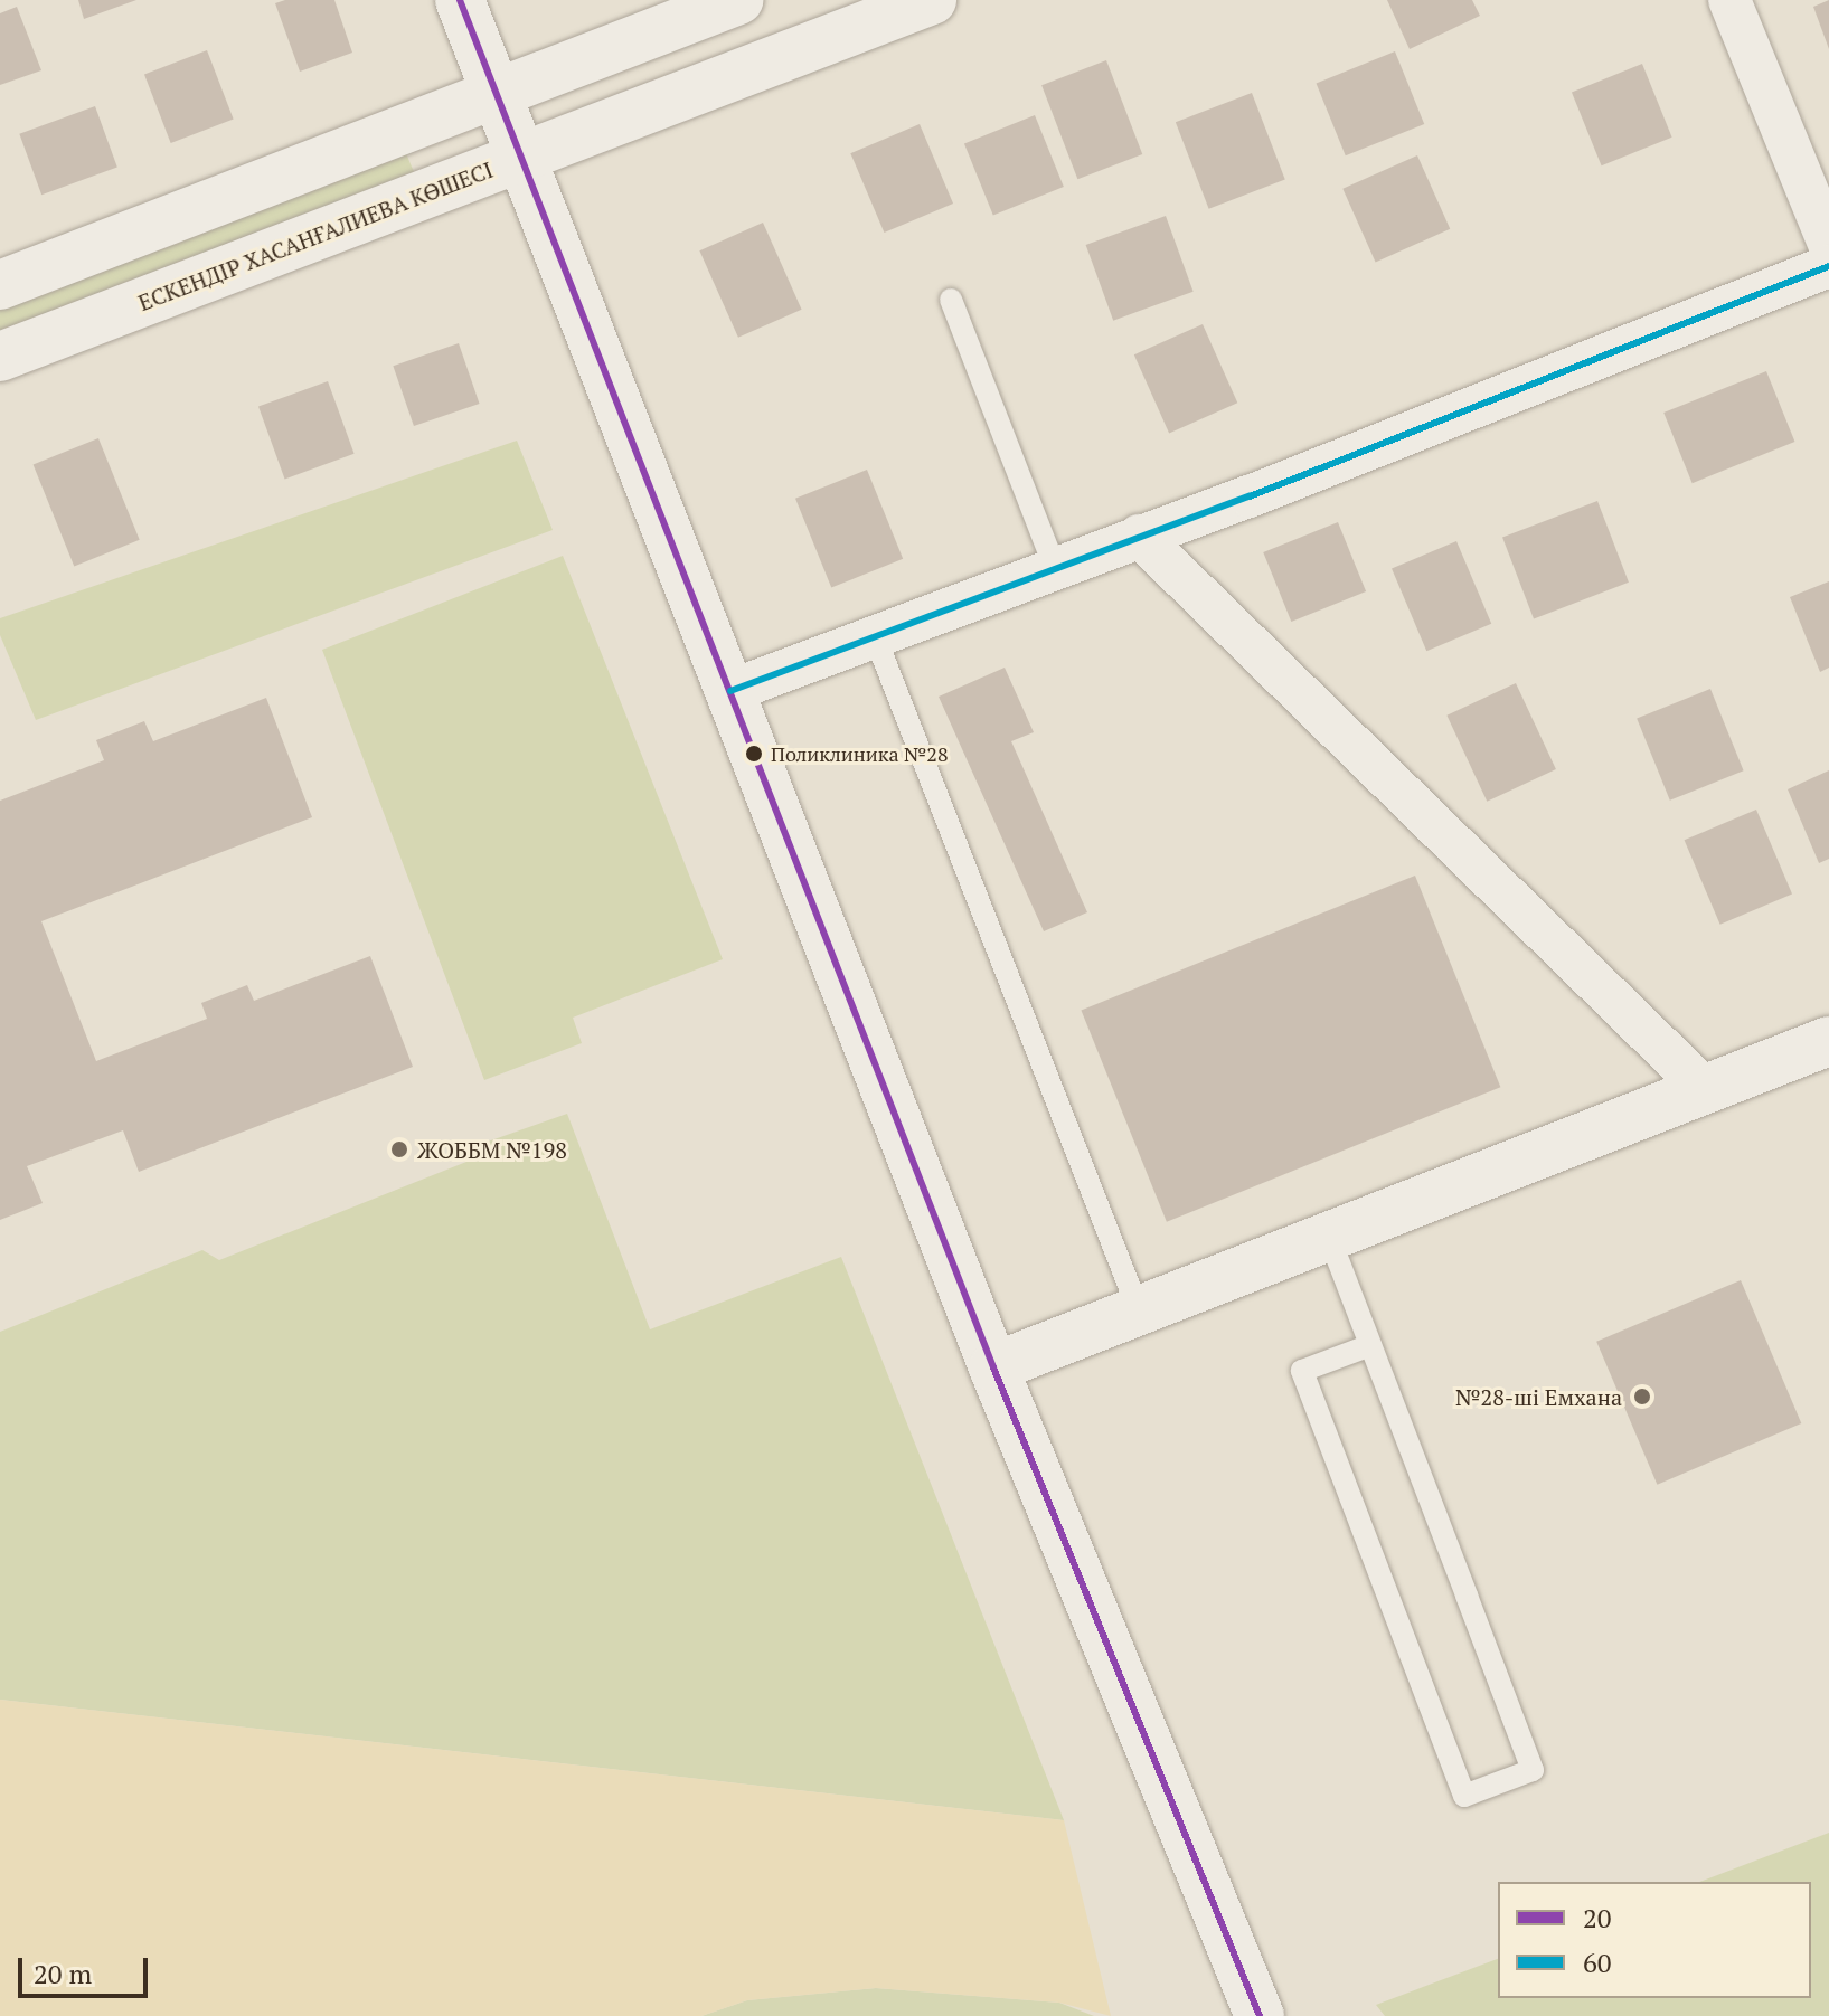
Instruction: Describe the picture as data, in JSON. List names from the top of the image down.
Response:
{
  "streets": {
    "street": ["ЕСКЕНДІР ХАСАНҒАЛИЕВА КӨШЕСІ"]
  },
  "places": ["Поликлиника №28", "ЖОББМ №198", "№28-ші Емхана"],
  "lines": ["transit line 20", "transit line 60"],
  "legend": ["20", "60"],
  "scale_bar": "20 m"
}
